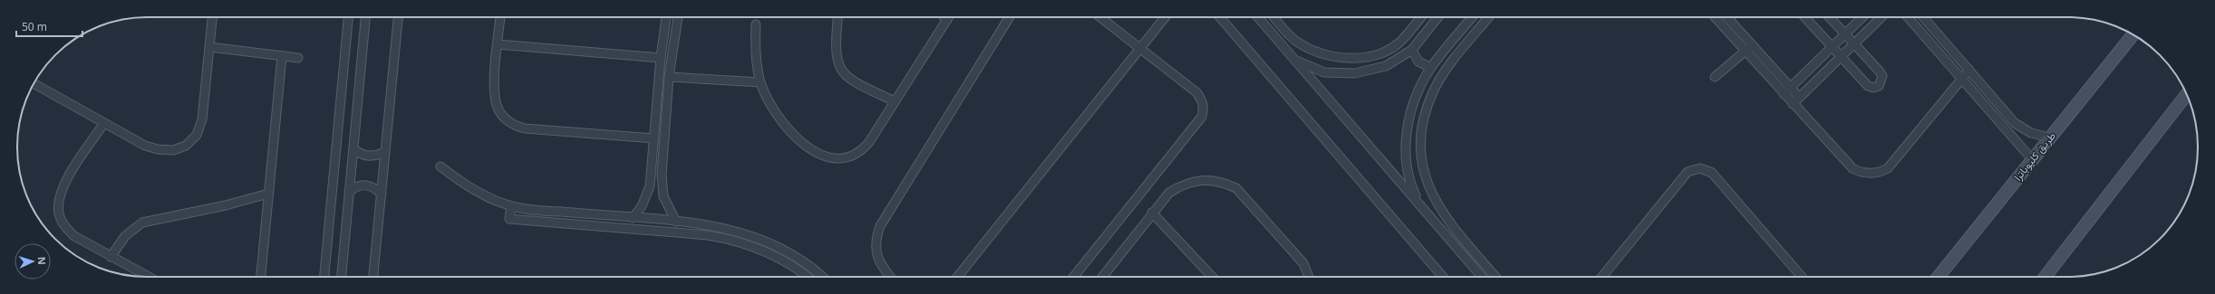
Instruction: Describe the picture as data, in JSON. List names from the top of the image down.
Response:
{
  "streets": {
    "main road": ["طريق كليوباترا"]
  },
  "scale_bar": "50 m",
  "north": "right"
}
